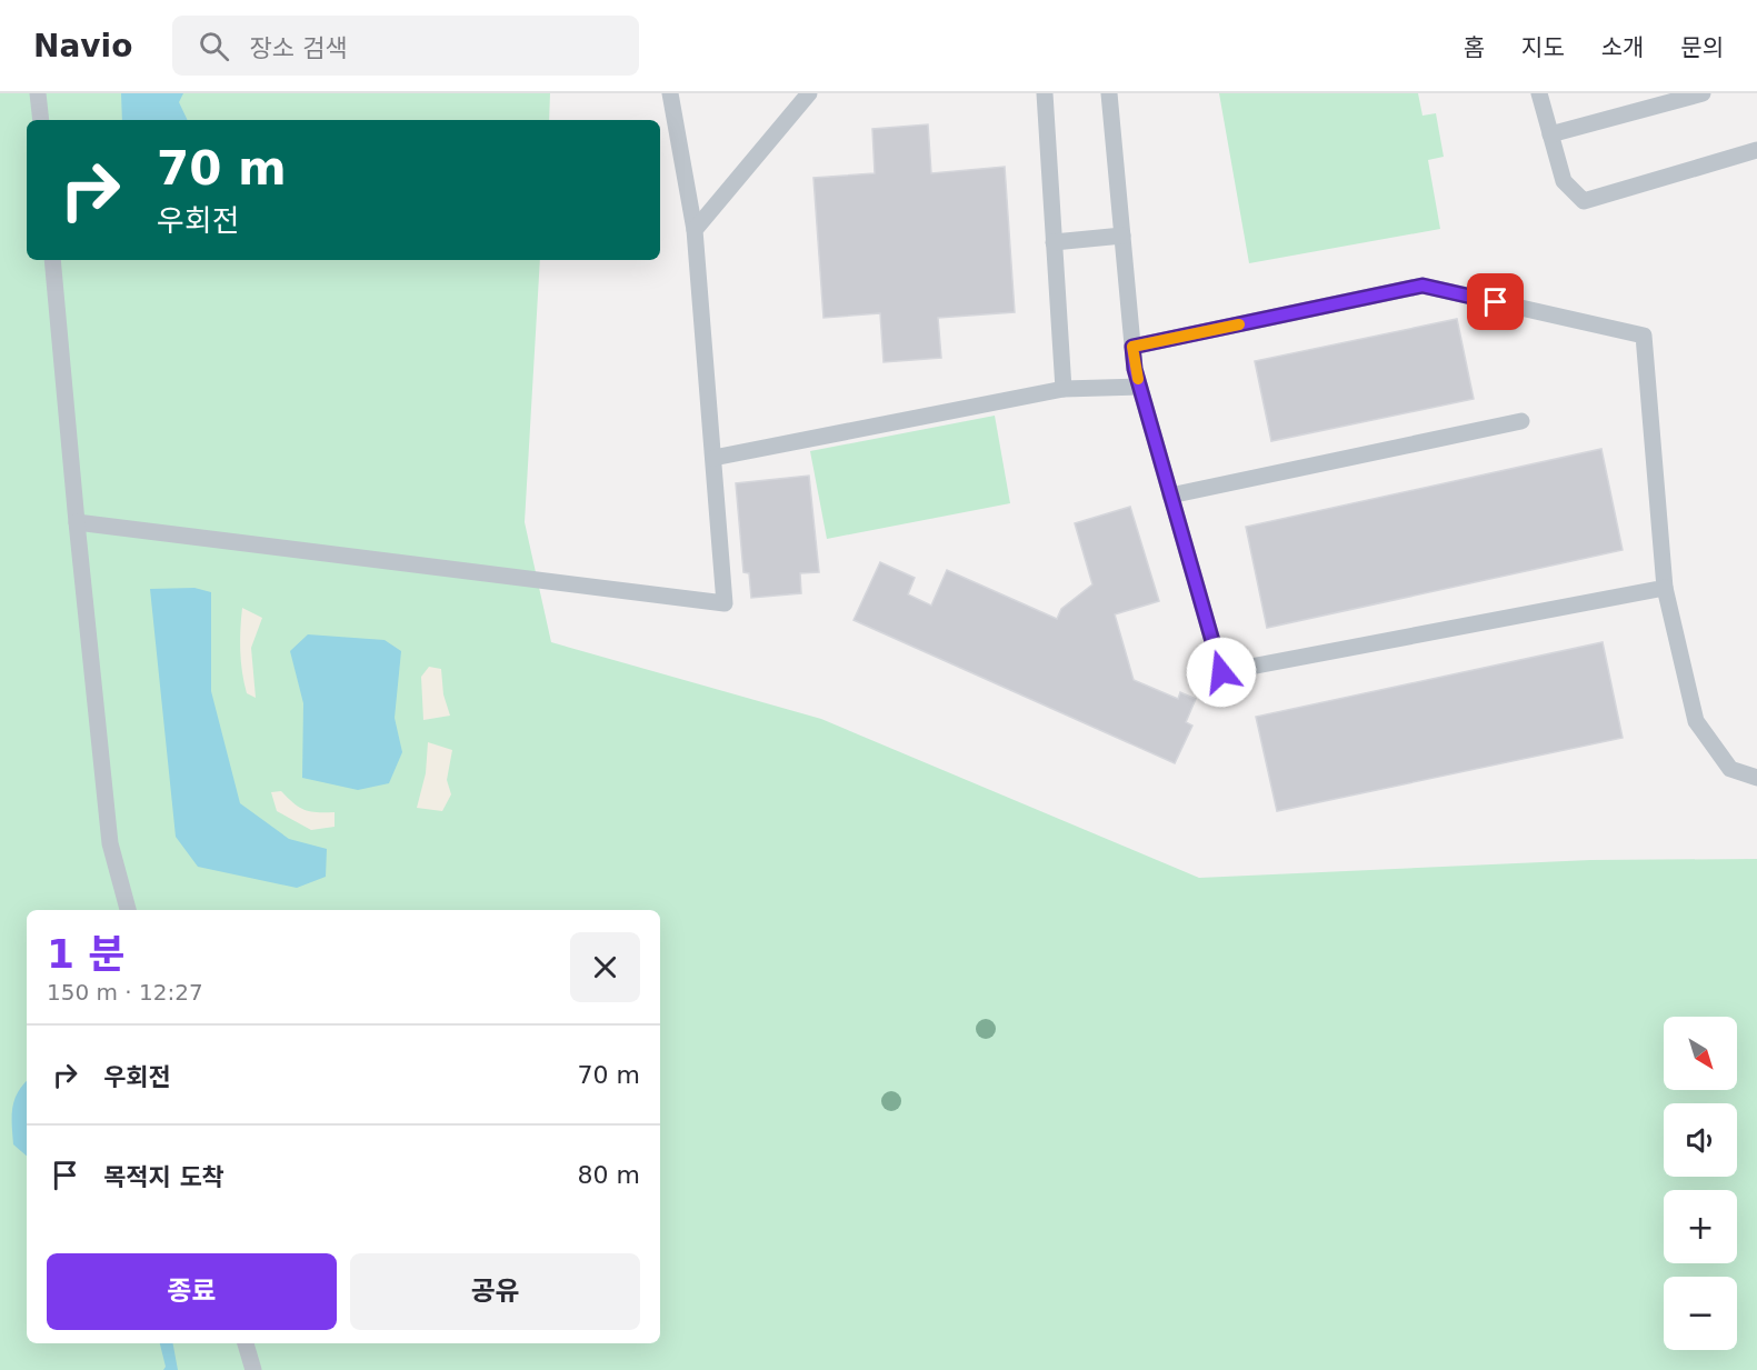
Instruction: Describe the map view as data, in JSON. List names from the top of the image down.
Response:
{
  "north": "bottom right",
  "page": {
    "header": "Navio",
    "search": "장소 검색",
    "nav": [
      "홈",
      "지도",
      "소개",
      "문의"
    ],
    "turn": ["70 m", "우회전"],
    "heading": ["1 분", "150 m · 12:27"],
    "map_buttons": ["+", "−"],
    "list": [
      {
        "name": "우회전",
        "value": "70 m"
      },
      {
        "name": "목적지 도착",
        "value": "80 m"
      }
    ],
    "buttons": ["종료", "공유"]
  }
}
